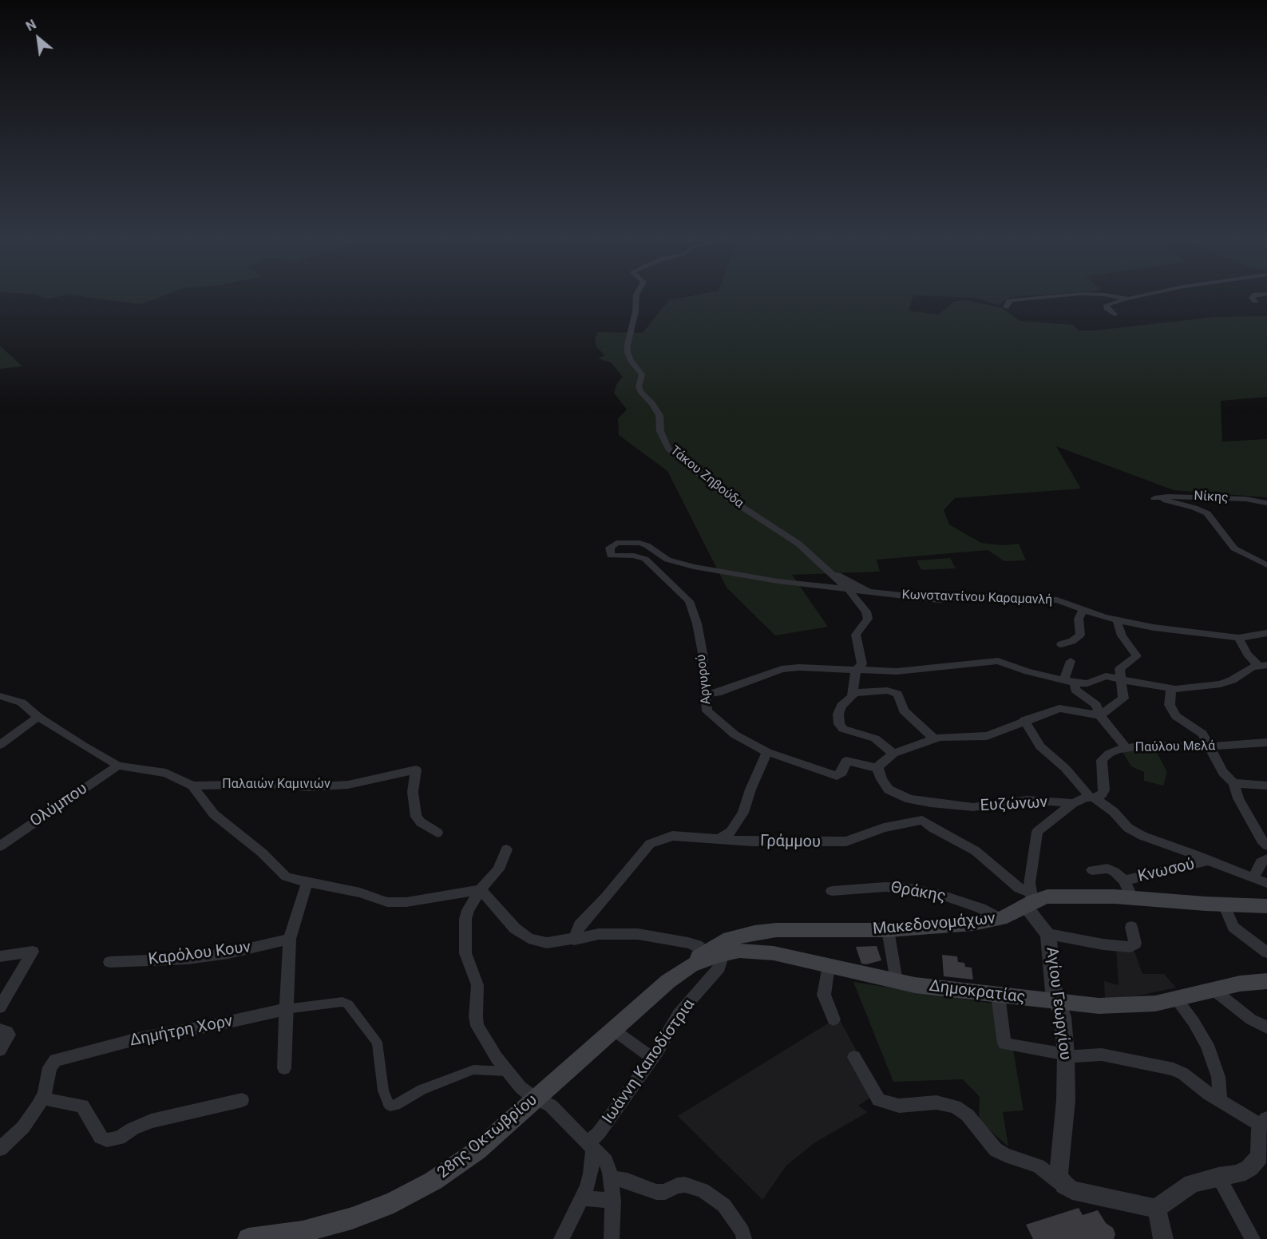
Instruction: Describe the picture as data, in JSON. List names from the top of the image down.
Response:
{
  "streets": {
    "main road": ["Μακεδονομάχων", "Δημοκρατίας", "28ης Οκτωβρίου"],
    "street": [
      "Τάκου Ζηβούδα",
      "Νίκης",
      "Κωνσταντίνου Καραμανλή",
      "Αργυρού",
      "Παύλου Μελά",
      "Παλαιών Καμινιών",
      "Ευζώνων",
      "Ολύμπου",
      "Γράμμου",
      "Κνωσού",
      "Θράκης",
      "Καρόλου Κουν",
      "Αγίου Γεωργίου",
      "Δημήτρη Χορν",
      "Ιωάννη Καποδίστρια"
    ]
  },
  "crossings": [
    ["Τάκου Ζηβούδα", "Κωνσταντίνου Καραμανλή"],
    ["Κωνσταντίνου Καραμανλή", "Αργυρού"],
    ["Παύλου Μελά", "Ευζώνων"],
    ["Γράμμου", "Μακεδονομάχων"],
    ["Γράμμου", "Αγίου Γεωργίου"],
    ["Θράκης", "Μακεδονομάχων"],
    ["Μακεδονομάχων", "Δημοκρατίας"],
    ["Μακεδονομάχων", "Αγίου Γεωργίου"],
    ["Δημοκρατίας", "Αγίου Γεωργίου"],
    ["Δημοκρατίας", "Ιωάννη Καποδίστρια"],
    ["Δημοκρατίας", "28ης Οκτωβρίου"]
  ],
  "north": "top left"
}
